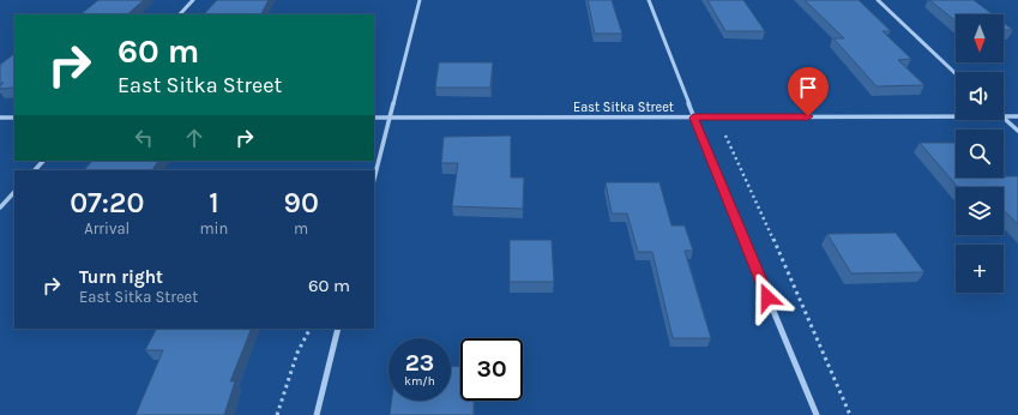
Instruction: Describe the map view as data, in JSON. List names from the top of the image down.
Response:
{
  "streets": {
    "street": ["East Sitka Street"]
  },
  "north": "bottom",
  "page": {
    "map_buttons": "+",
    "turn": ["60 m", "East Sitka Street"],
    "eta": [
      "07:20",
      "Arrival",
      "1",
      "min",
      "90",
      "m"
    ],
    "list": [
      {
        "name": "Turn right",
        "note": "East Sitka Street",
        "value": "60 m"
      }
    ],
    "speed": "23 km/h",
    "limit": "30"
  }
}
